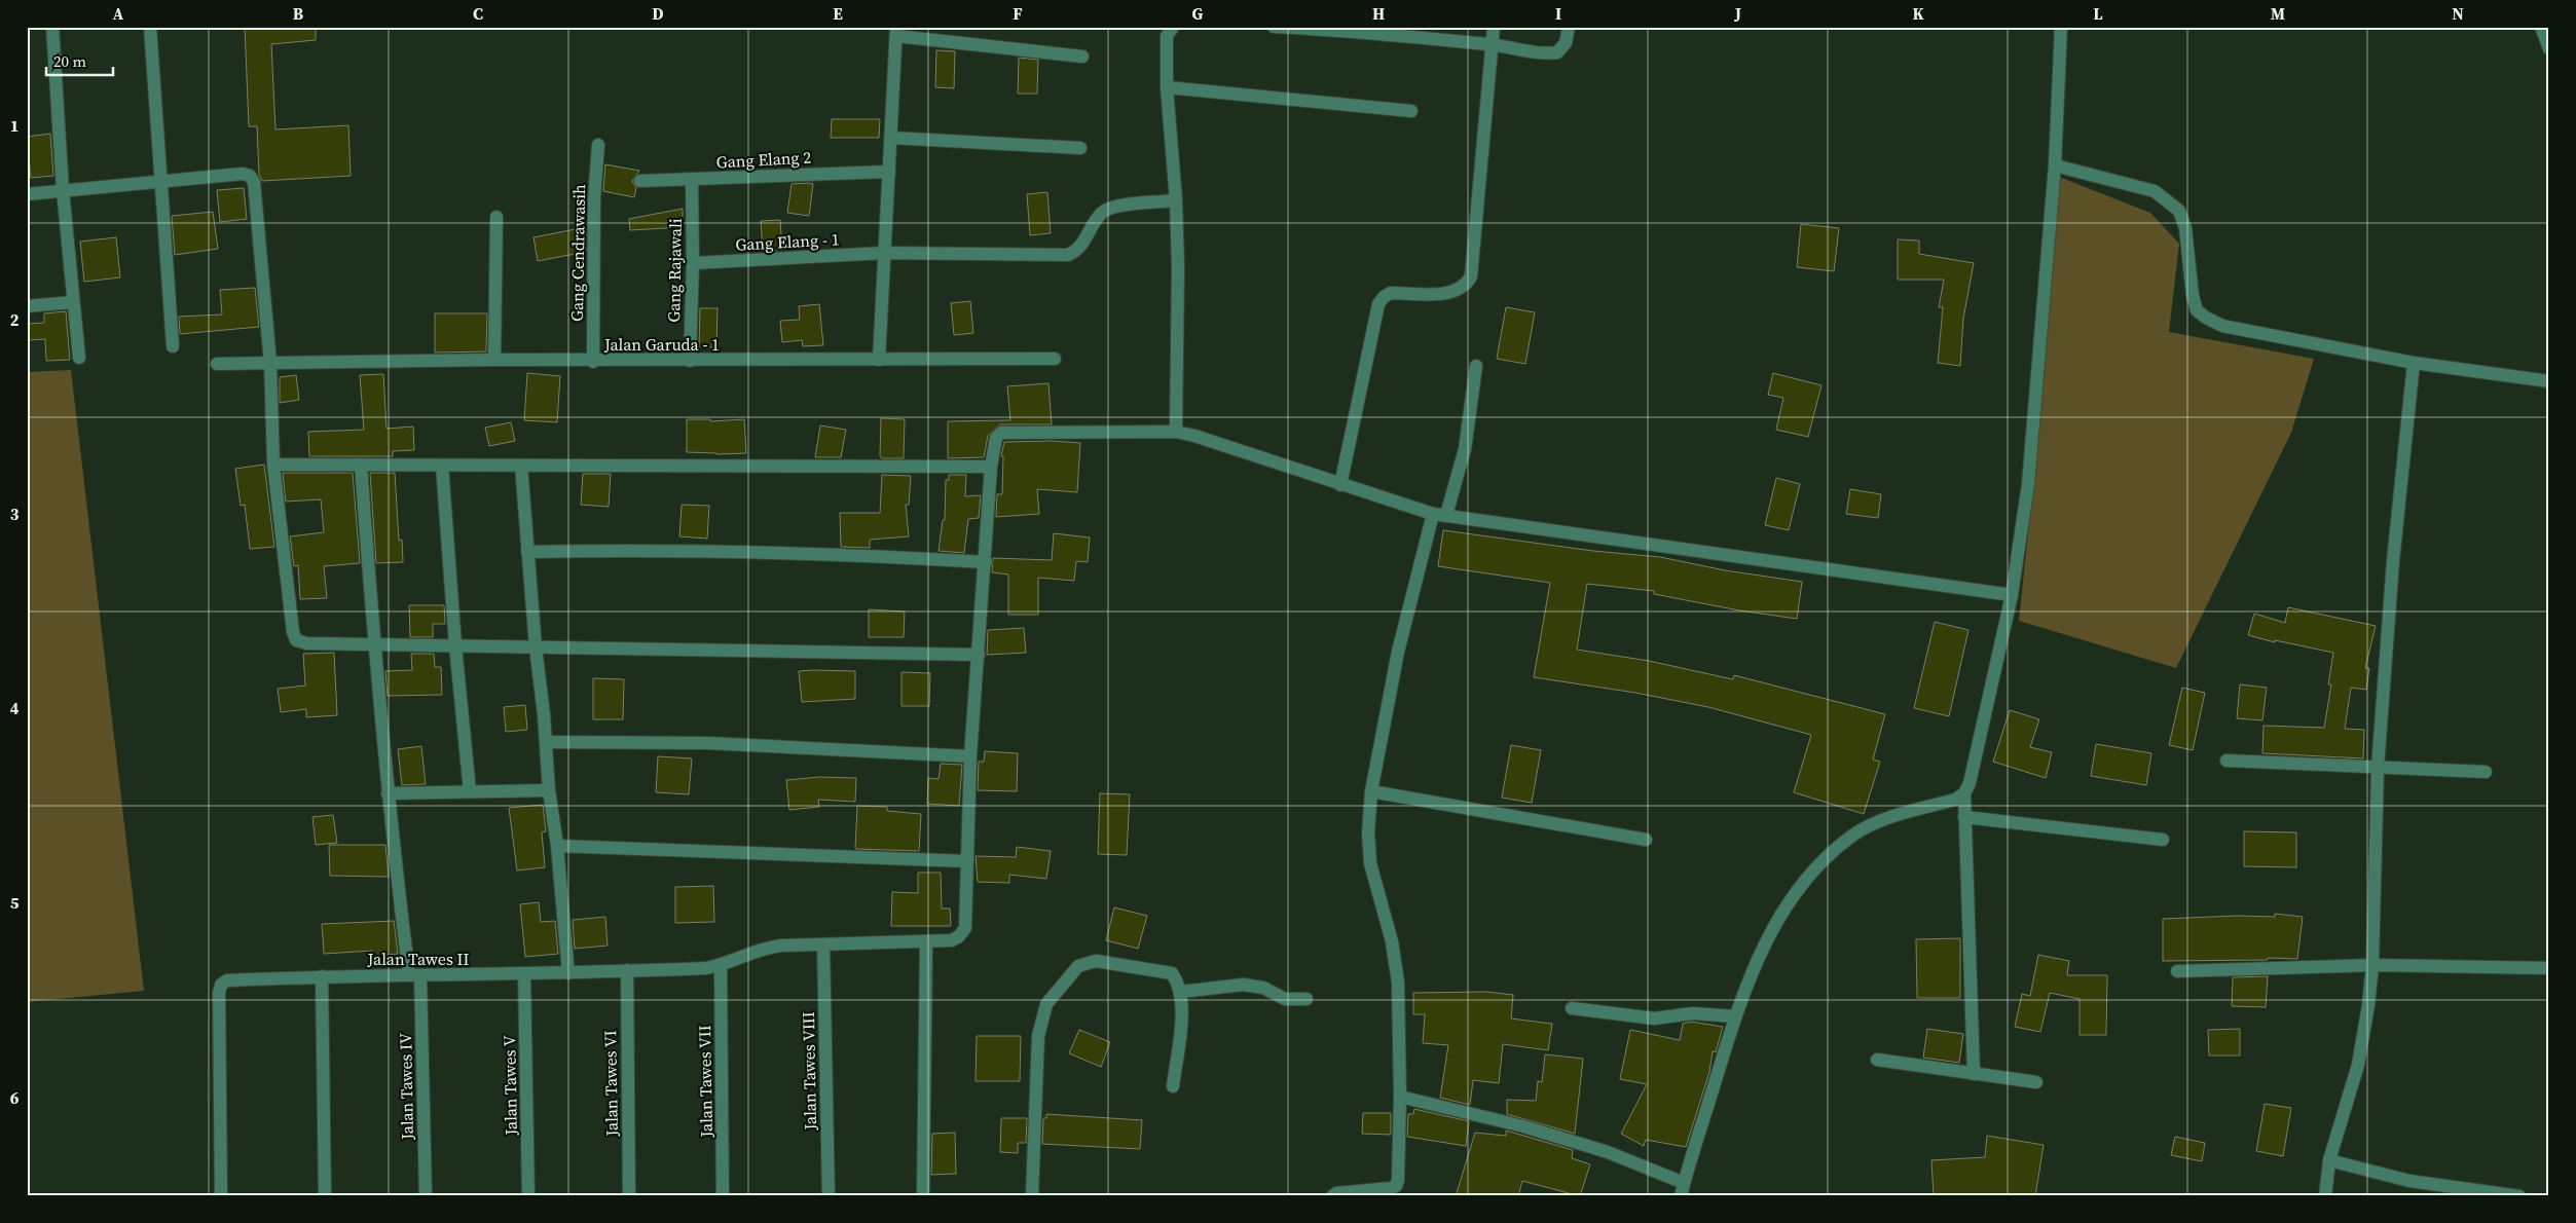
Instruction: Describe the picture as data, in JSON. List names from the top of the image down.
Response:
{
  "streets": {
    "street": [
      "Gang Elang 2",
      "Gang Elang - 1",
      "Gang Cendrawasih",
      "Gang Rajawali",
      "Jalan Garuda - 1",
      "Jalan Tawes II",
      "Jalan Tawes VIII",
      "Jalan Tawes VII",
      "Jalan Tawes VI",
      "Jalan Tawes V",
      "Jalan Tawes IV"
    ]
  },
  "crossings": [
    ["Gang Elang 2", "Gang Rajawali"],
    ["Gang Elang - 1", "Gang Rajawali"],
    ["Gang Cendrawasih", "Jalan Garuda - 1"],
    ["Gang Rajawali", "Jalan Garuda - 1"],
    ["Jalan Tawes II", "Jalan Tawes VIII"],
    ["Jalan Tawes II", "Jalan Tawes VII"],
    ["Jalan Tawes II", "Jalan Tawes VI"],
    ["Jalan Tawes II", "Jalan Tawes V"],
    ["Jalan Tawes II", "Jalan Tawes IV"]
  ],
  "scale_bar": "20 m",
  "grid": {
    "columns": [
      "A",
      "B",
      "C",
      "D",
      "E",
      "F",
      "G",
      "H",
      "I",
      "J",
      "K",
      "L",
      "M",
      "N"
    ],
    "rows": [
      "1",
      "2",
      "3",
      "4",
      "5",
      "6"
    ]
  }
}
